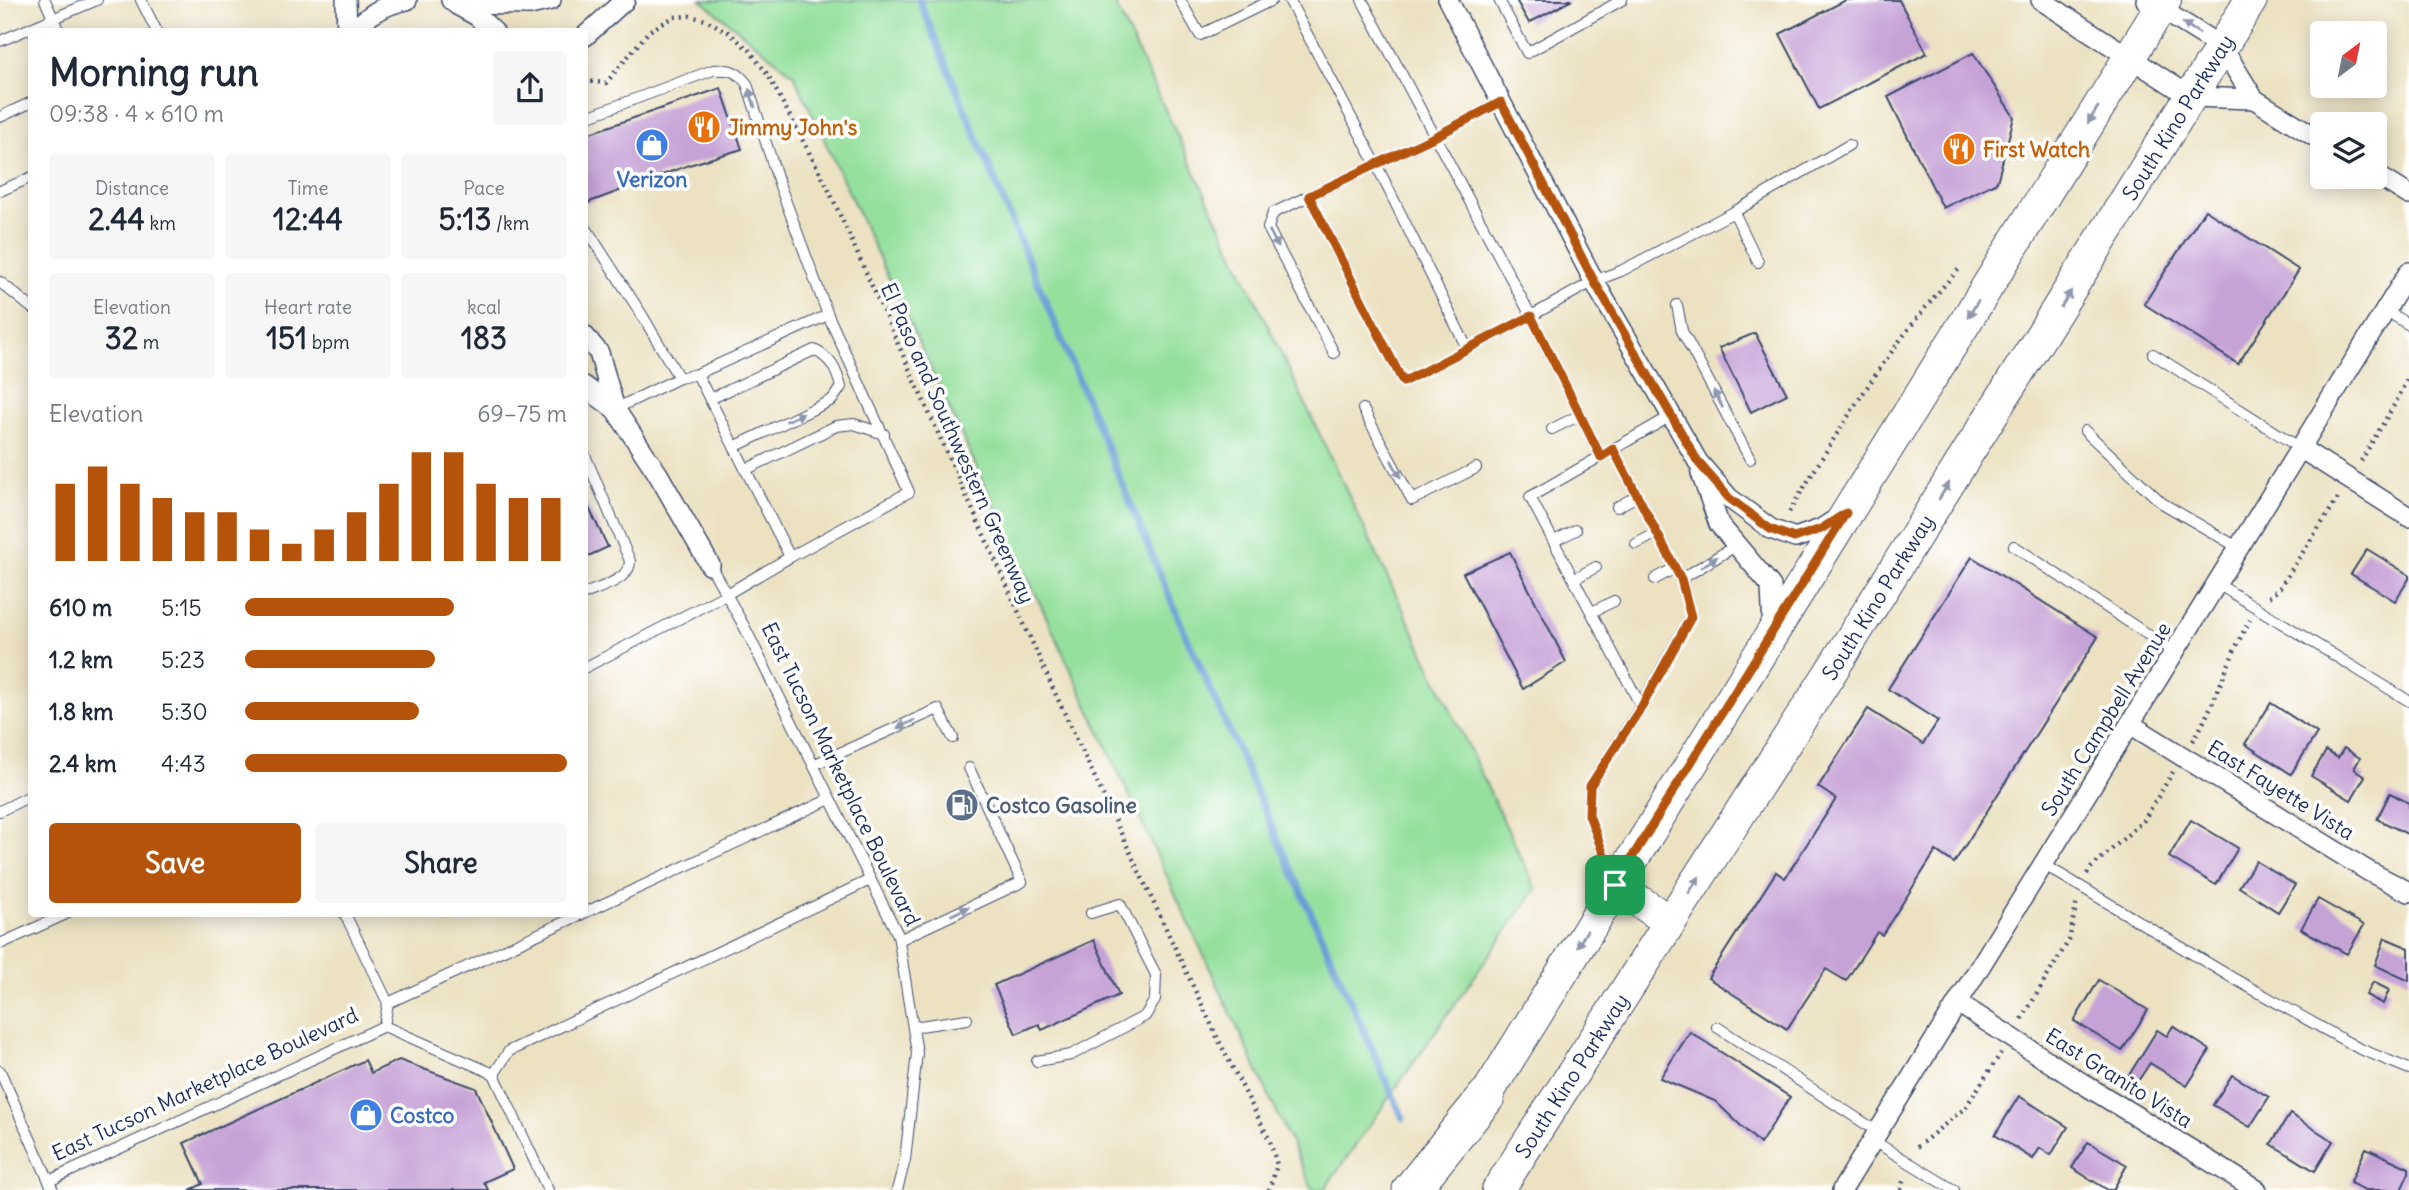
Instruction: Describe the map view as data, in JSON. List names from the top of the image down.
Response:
{
  "streets": {
    "main road": ["South Kino Parkway"],
    "street": [
      "South Campbell Avenue",
      "East Tucson Marketplace Boulevard",
      "East Fayette Vista",
      "East Granito Vista"
    ],
    "path": ["El Paso and Southwestern Greenway"]
  },
  "crossings": [
    ["South Campbell Avenue", "East Fayette Vista"],
    ["South Campbell Avenue", "East Granito Vista"]
  ],
  "places": {
    "restaurant": ["Jimmy John's", "First Watch"],
    "shop": ["Verizon", "Costco"],
    "fuel station": ["Costco Gasoline"]
  },
  "north": "top right",
  "page": {
    "heading": ["Morning run", "09:38 · 4 × 610 m"],
    "stats": [
      ["Distance", "2.44 km"],
      ["Time", "12:44"],
      ["Pace", "5:13 /km"],
      ["Elevation", "32 m"],
      ["Heart rate", "151 bpm"],
      ["kcal", "183"]
    ],
    "chart": ["Elevation", "69–75 m"],
    "list": [
      {
        "name": "610 m",
        "note": "5:15"
      },
      {
        "name": "1.2 km",
        "note": "5:23"
      },
      {
        "name": "1.8 km",
        "note": "5:30"
      },
      {
        "name": "2.4 km",
        "note": "4:43"
      }
    ],
    "buttons": ["Save", "Share"]
  }
}
